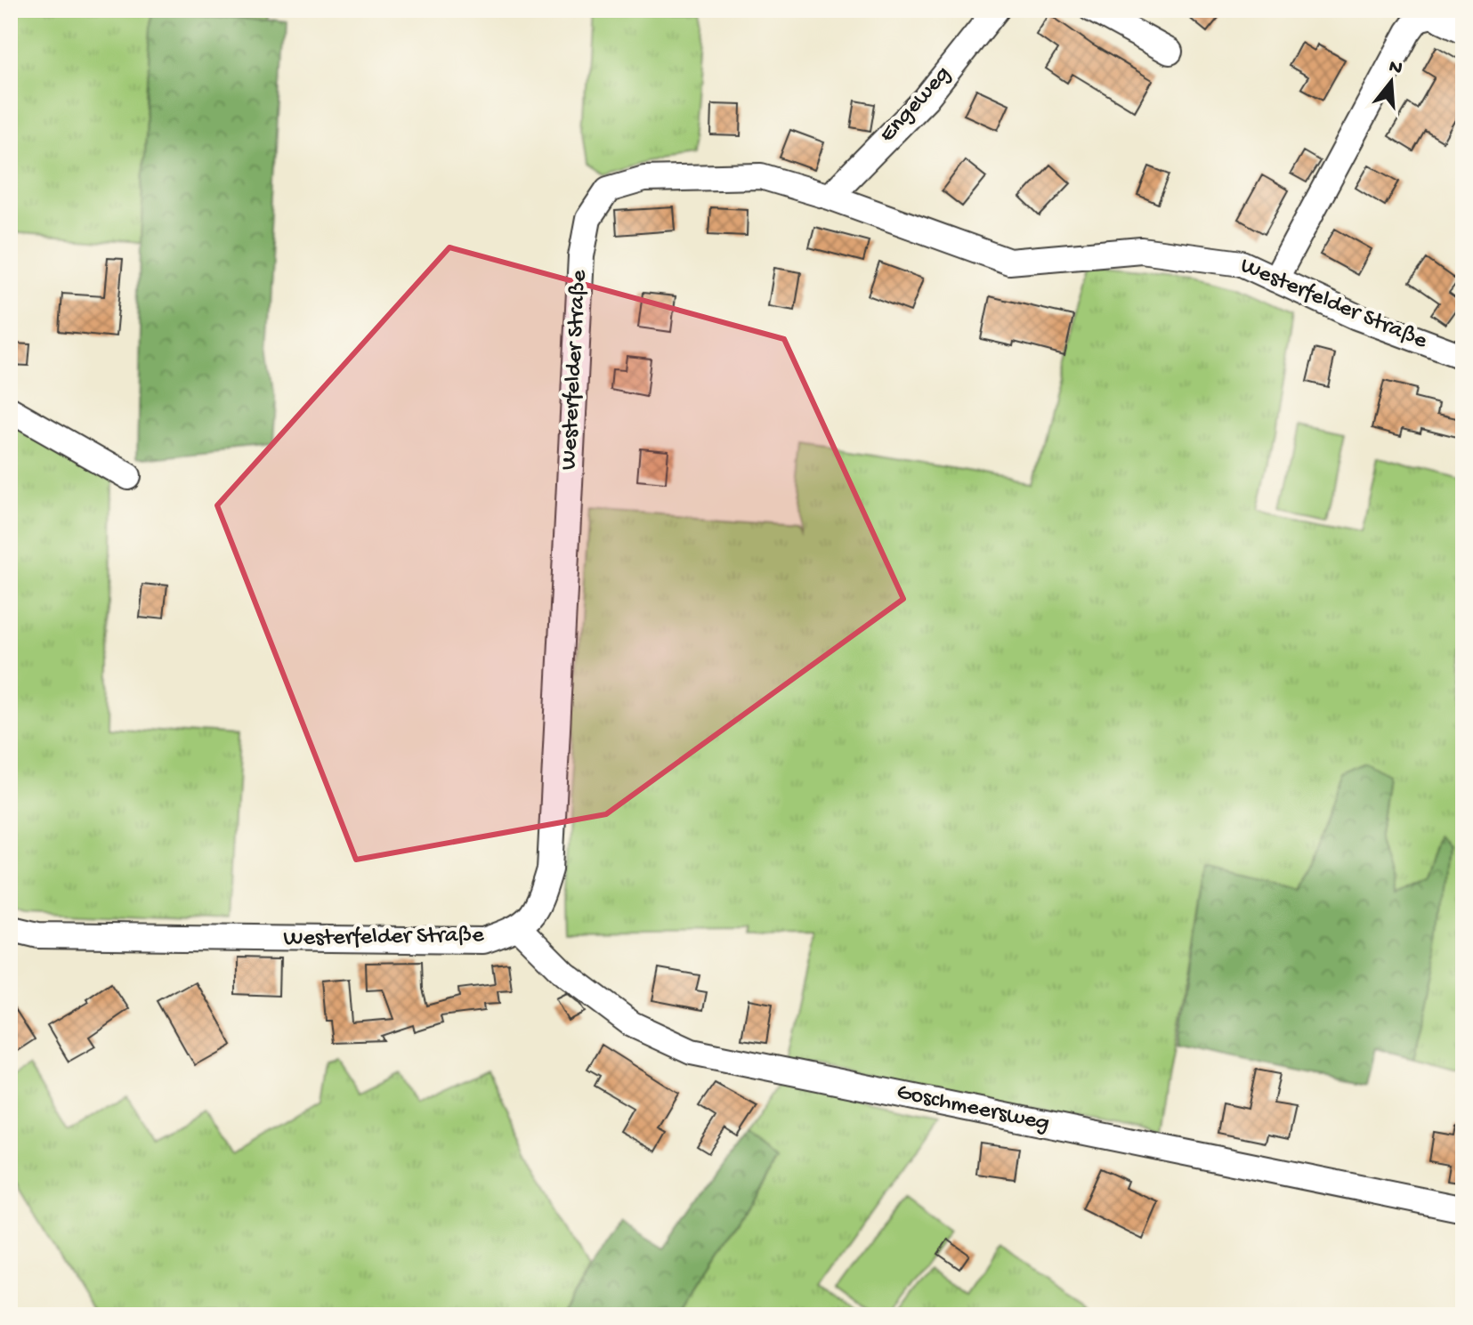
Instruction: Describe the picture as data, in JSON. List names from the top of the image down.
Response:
{
  "streets": {
    "street": ["Engeweg", "Westerfelder Straße", "Goschmeersweg"]
  },
  "crossings": [
    ["Engeweg", "Westerfelder Straße"],
    ["Westerfelder Straße", "Goschmeersweg"]
  ],
  "north": "top"
}
